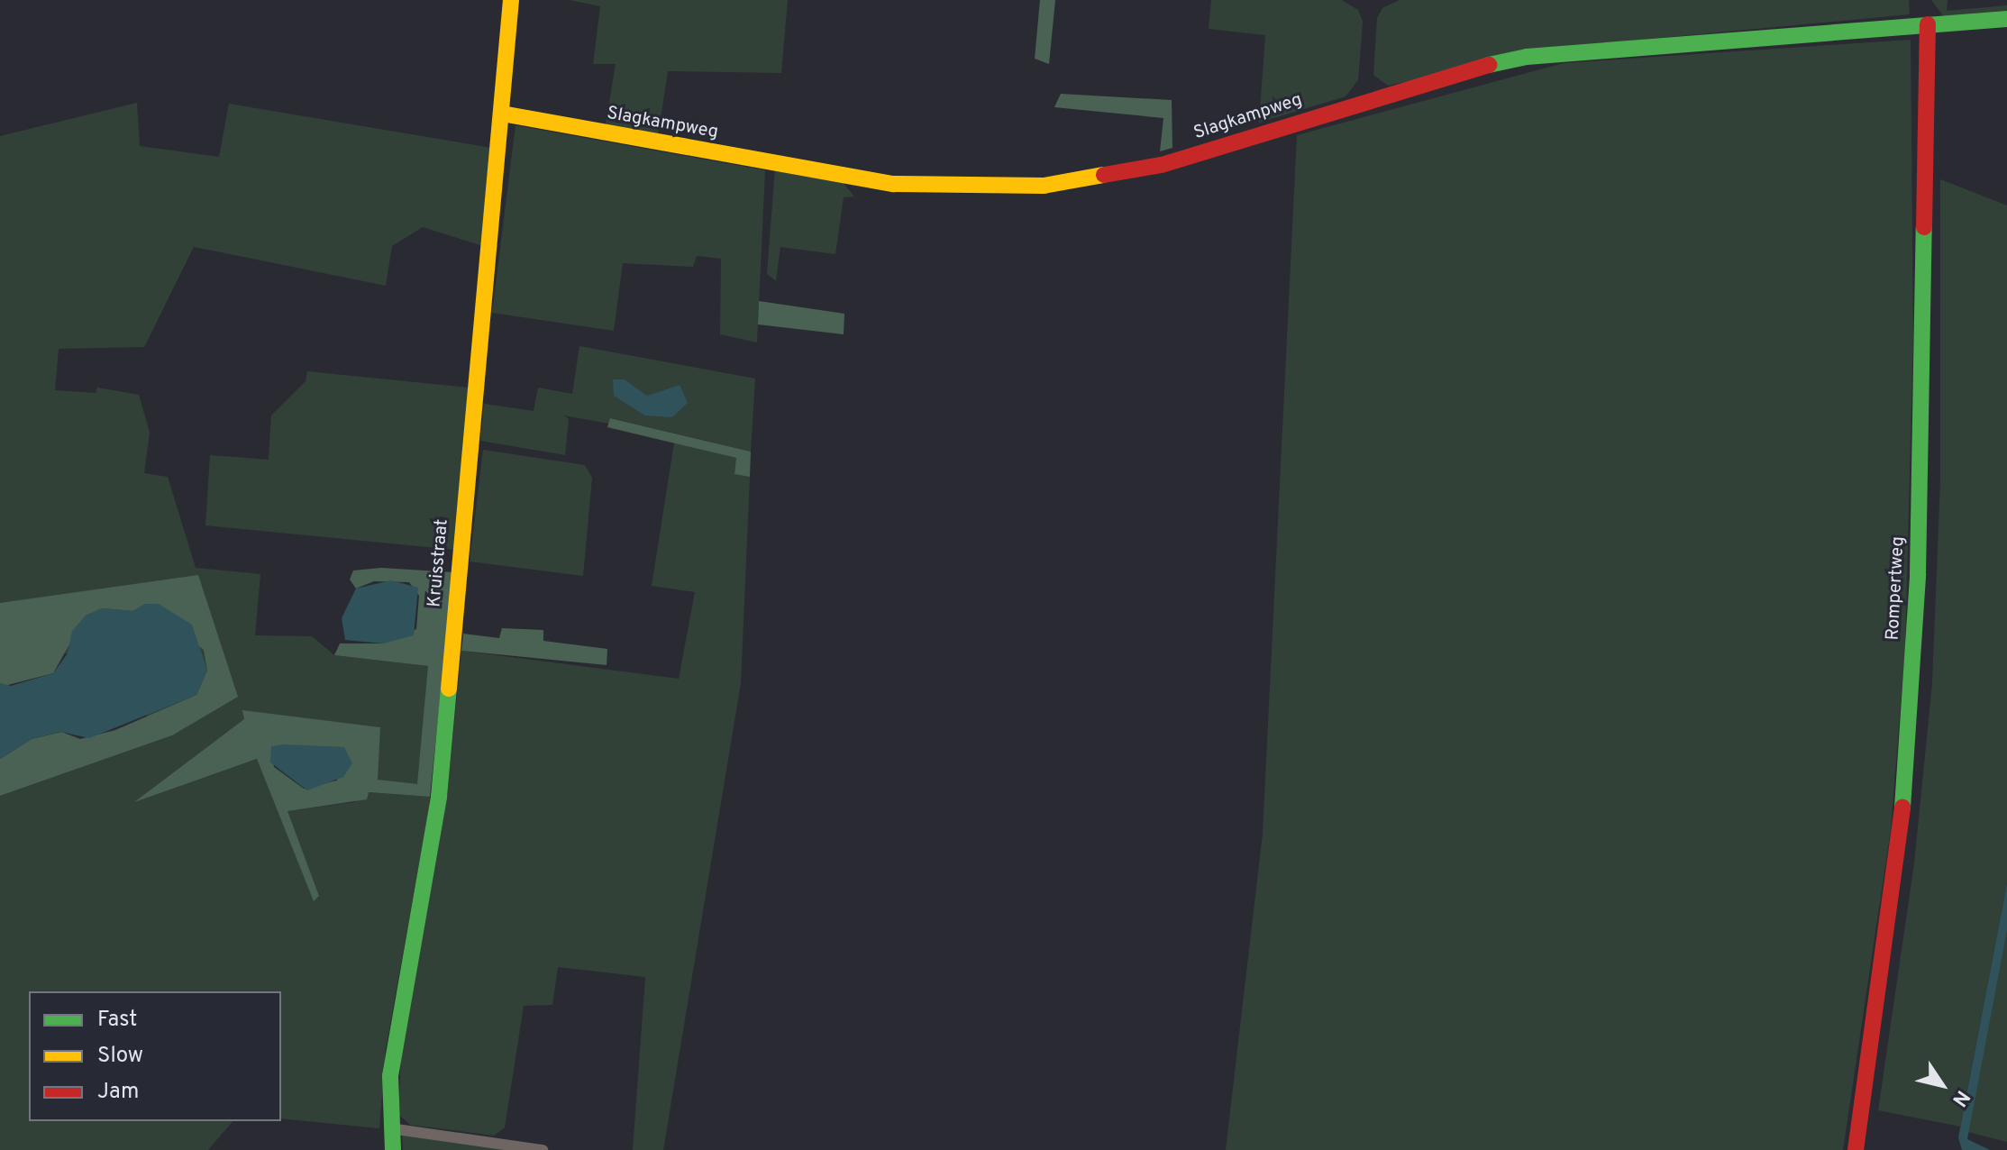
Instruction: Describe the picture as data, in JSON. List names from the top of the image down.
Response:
{
  "streets": {
    "street": ["Slagkampweg", "Kruisstraat", "Rompertweg"]
  },
  "crossings": [
    ["Slagkampweg", "Kruisstraat"],
    ["Slagkampweg", "Rompertweg"]
  ],
  "legend": ["Fast", "Slow", "Jam"],
  "north": "bottom right"
}
